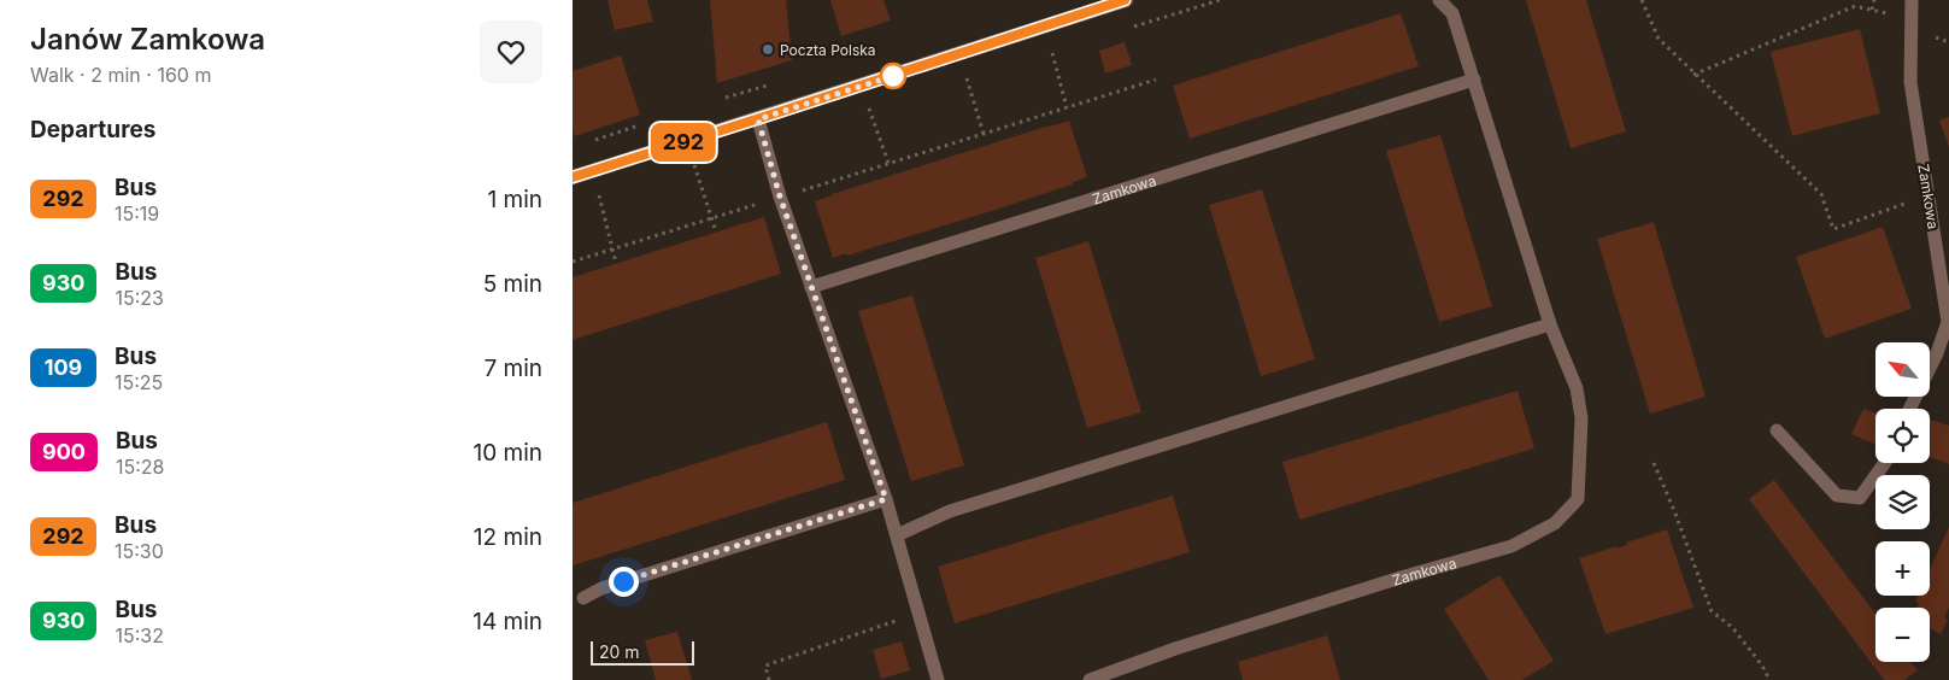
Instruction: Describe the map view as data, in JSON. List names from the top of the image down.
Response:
{
  "streets": {
    "lane": ["Zamkowa"]
  },
  "places": ["Poczta Polska"],
  "lines": ["bus line 292"],
  "scale_bar": "20 m",
  "north": "top left",
  "page": {
    "heading": [
      ["Janów Zamkowa", "Walk · 2 min · 160 m"],
      "Departures"
    ],
    "on_map": "292",
    "list": [
      {
        "mark": "292",
        "name": "Bus",
        "note": "15:19",
        "value": "1 min"
      },
      {
        "mark": "930",
        "name": "Bus",
        "note": "15:23",
        "value": "5 min"
      },
      {
        "mark": "109",
        "name": "Bus",
        "note": "15:25",
        "value": "7 min"
      },
      {
        "mark": "900",
        "name": "Bus",
        "note": "15:28",
        "value": "10 min"
      },
      {
        "mark": "292",
        "name": "Bus",
        "note": "15:30",
        "value": "12 min"
      },
      {
        "mark": "930",
        "name": "Bus",
        "note": "15:32",
        "value": "14 min"
      }
    ],
    "map_buttons": ["+", "−"],
    "scale": "20 m"
  }
}
